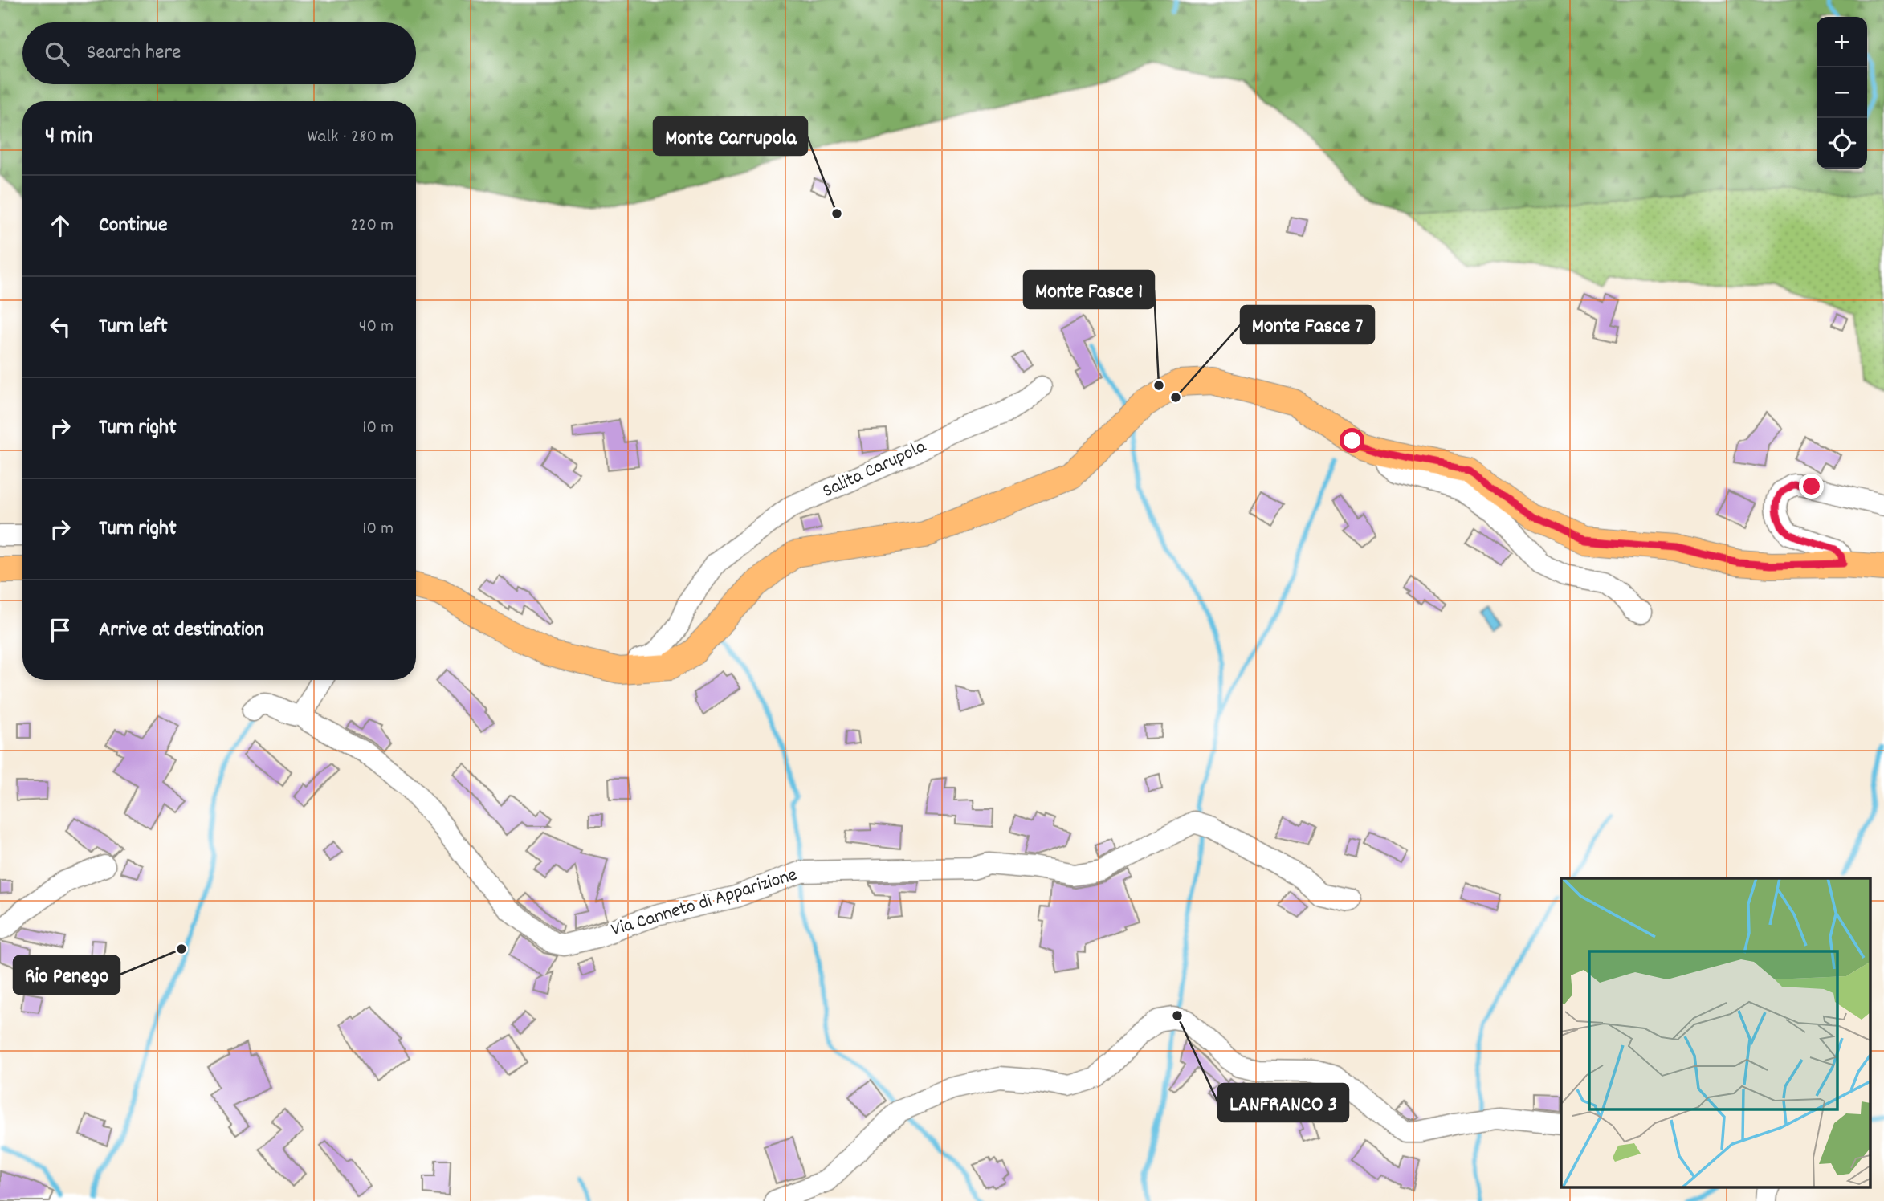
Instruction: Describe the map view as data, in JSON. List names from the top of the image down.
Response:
{
  "streets": {
    "street": ["Salita Carupola", "Via Canneto di Apparizione"]
  },
  "places": [
    "Monte Carrupola",
    "Monte Fasce 1",
    "Monte Fasce 7",
    "Rio Penego",
    "LANFRANCO 3"
  ],
  "page": {
    "map_buttons": ["+", "−"],
    "search": "Search here",
    "heading": ["4 min", "Walk · 280 m"],
    "list": [
      ["Continue", "220 m"],
      ["Turn left", "40 m"],
      ["Turn right", "10 m"],
      ["Turn right", "10 m"],
      "Arrive at destination"
    ]
  }
}
